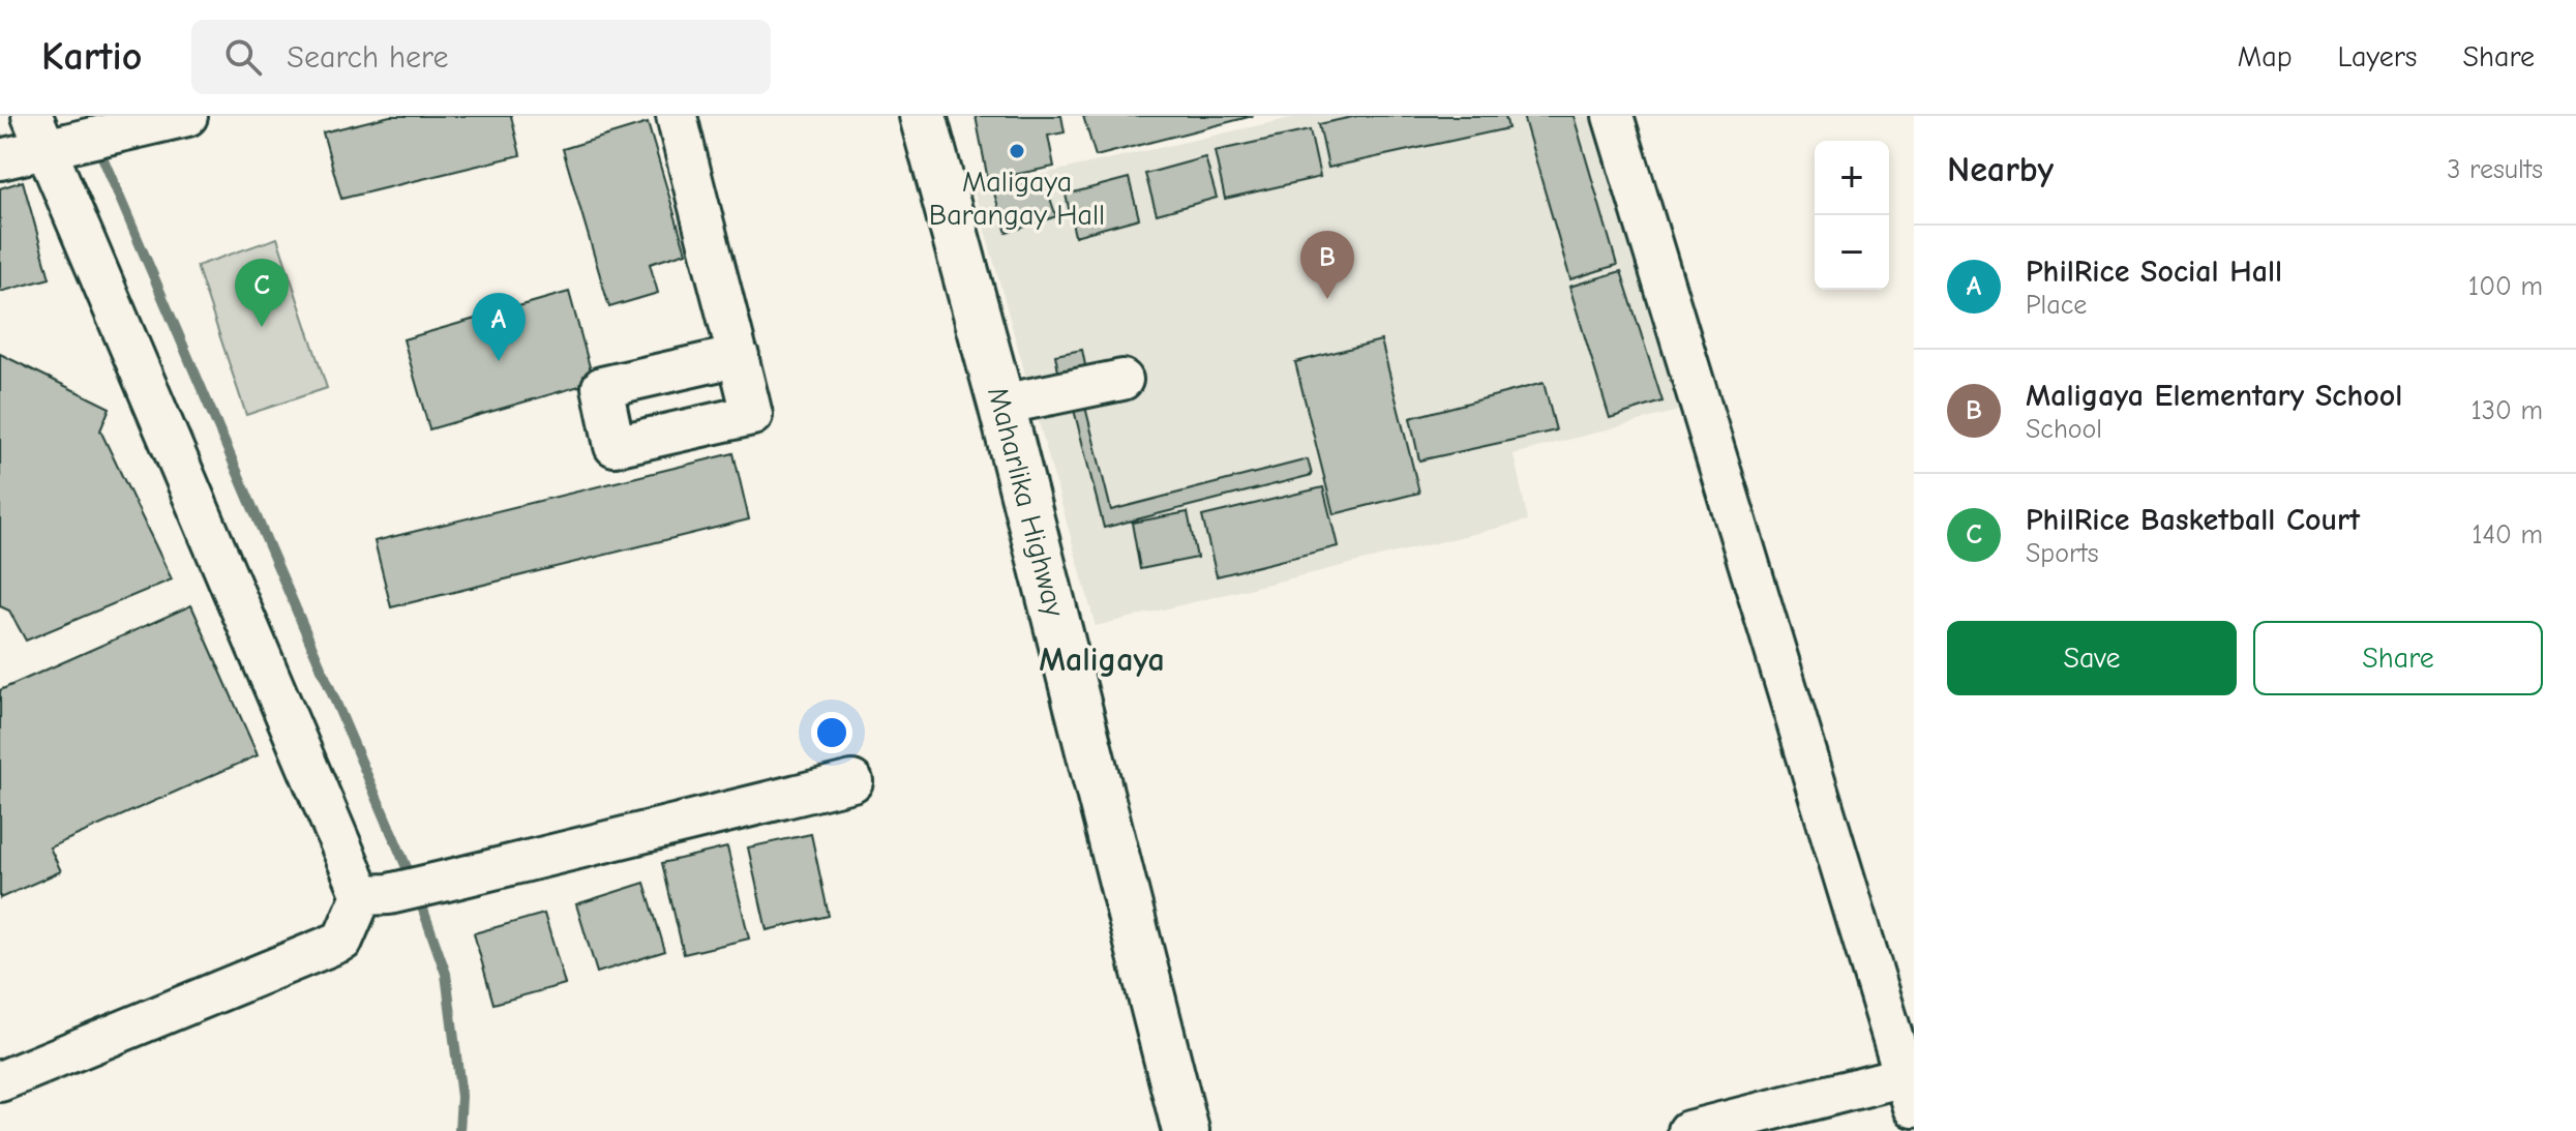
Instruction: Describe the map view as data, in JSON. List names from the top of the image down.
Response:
{
  "streets": {
    "highway": ["Maharlika Highway"]
  },
  "districts": ["Maligaya"],
  "places": ["Maligaya Barangay Hall"],
  "page": {
    "header": "Kartio",
    "search": "Search here",
    "nav": ["Map", "Layers", "Share"],
    "heading": ["Nearby", "3 results"],
    "map_buttons": ["+", "−"],
    "list": [
      {
        "mark": "A",
        "name": "PhilRice Social Hall",
        "note": "Place",
        "value": "100 m"
      },
      {
        "mark": "B",
        "name": "Maligaya Elementary School",
        "note": "School",
        "value": "130 m"
      },
      {
        "mark": "C",
        "name": "PhilRice Basketball Court",
        "note": "Sports",
        "value": "140 m"
      }
    ],
    "pins": ["B", "C", "A"],
    "buttons": ["Save", "Share"]
  }
}
